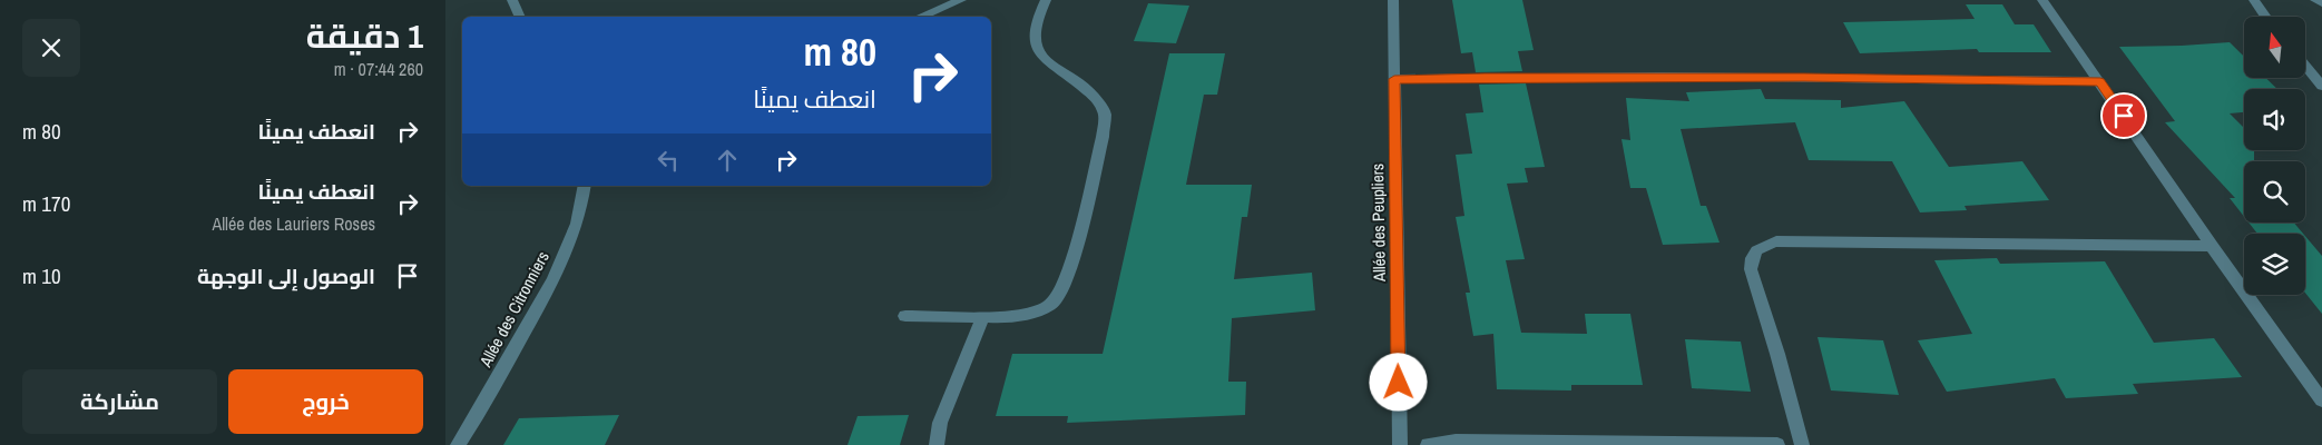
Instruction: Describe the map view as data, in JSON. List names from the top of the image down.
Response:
{
  "streets": {
    "street": ["Allée des Peupliers", "Allée des Citronniers"]
  },
  "north": "top",
  "page": {
    "heading": ["1 دقيقة", "260 m · 07:44"],
    "turn": ["80 m", "انعطف يمينًا"],
    "list": [
      {
        "name": "انعطف يمينًا",
        "value": "80 m"
      },
      {
        "name": "انعطف يمينًا",
        "note": "Allée des Lauriers Roses",
        "value": "170 m"
      },
      {
        "name": "الوصول إلى الوجهة",
        "value": "10 m"
      }
    ],
    "buttons": ["خروج", "مشاركة"]
  }
}
